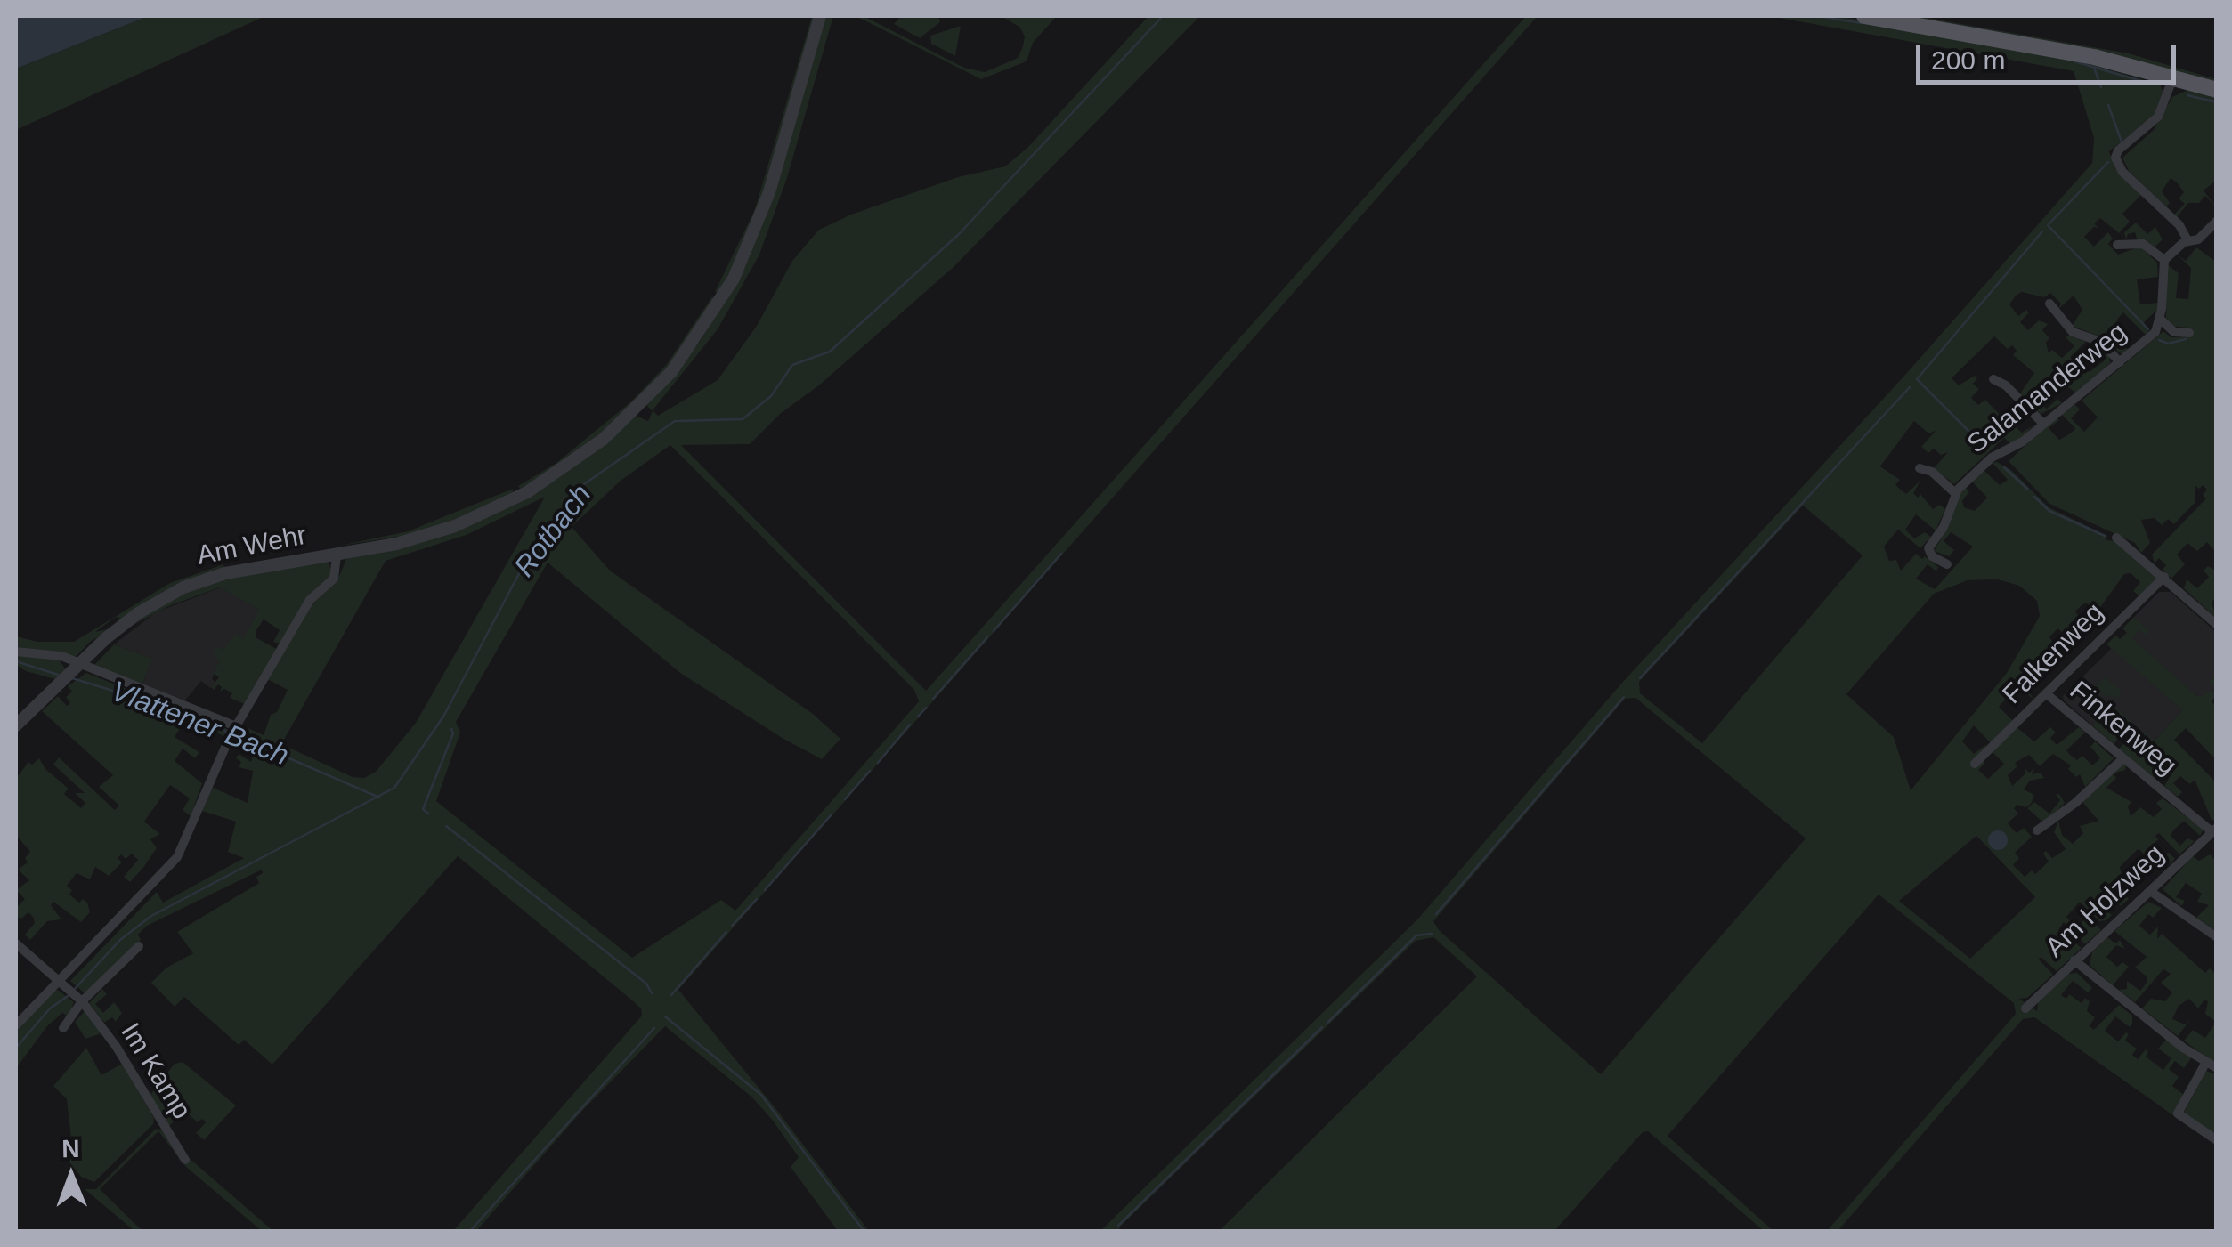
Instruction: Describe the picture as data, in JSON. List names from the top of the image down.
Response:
{
  "streets": {
    "street": [
      "Salamanderweg",
      "Am Wehr",
      "Falkenweg",
      "Finkenweg",
      "Am Holzweg",
      "Im Kamp"
    ]
  },
  "crossings": [
    ["Falkenweg", "Finkenweg"],
    ["Finkenweg", "Am Holzweg"]
  ],
  "water": ["Rotbach", "Vlattener Bach"],
  "scale_bar": "200 m",
  "north": "top"
}
